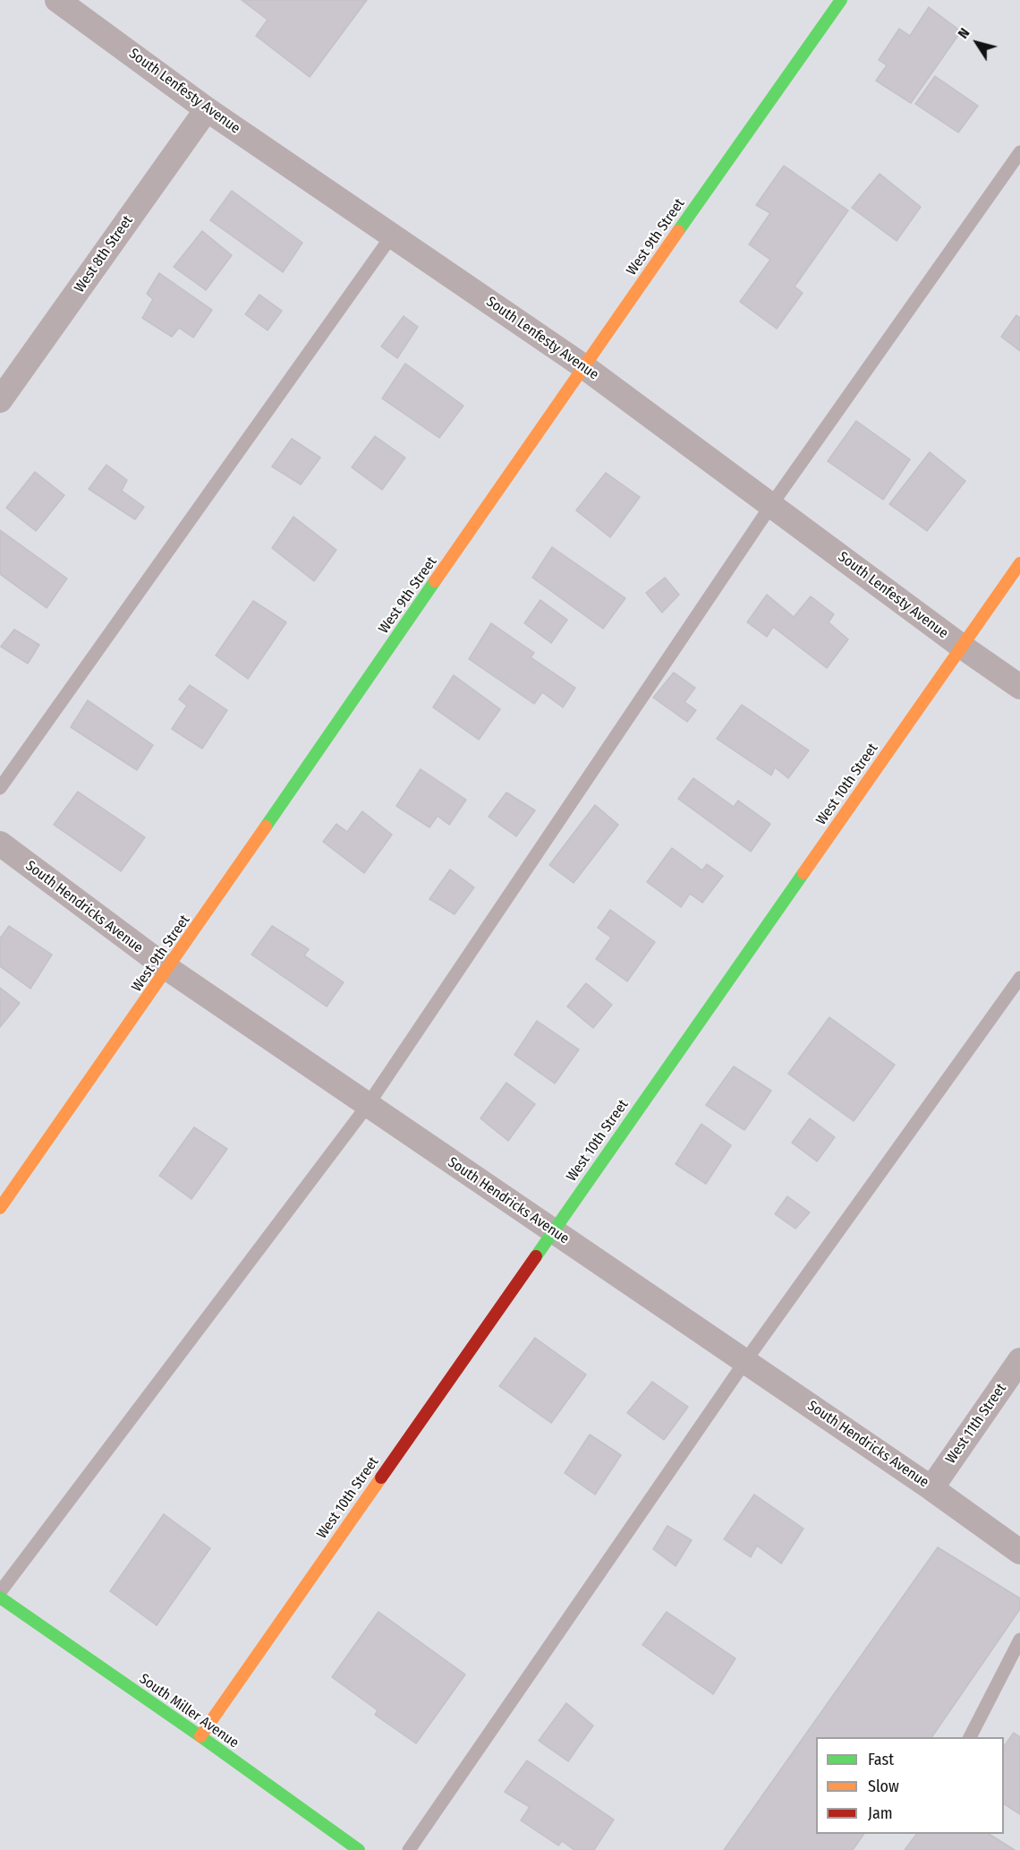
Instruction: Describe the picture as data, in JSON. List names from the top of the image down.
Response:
{
  "streets": {
    "street": [
      "South Lenfesty Avenue",
      "West 9th Street",
      "West 8th Street",
      "West 10th Street",
      "South Hendricks Avenue",
      "West 11th Street",
      "South Miller Avenue"
    ]
  },
  "crossings": [
    ["South Lenfesty Avenue", "West 9th Street"],
    ["South Lenfesty Avenue", "West 8th Street"],
    ["South Lenfesty Avenue", "West 10th Street"],
    ["West 9th Street", "South Hendricks Avenue"],
    ["West 10th Street", "South Hendricks Avenue"],
    ["West 10th Street", "South Miller Avenue"],
    ["South Hendricks Avenue", "West 11th Street"]
  ],
  "legend": ["Fast", "Slow", "Jam"],
  "north": "top left"
}
